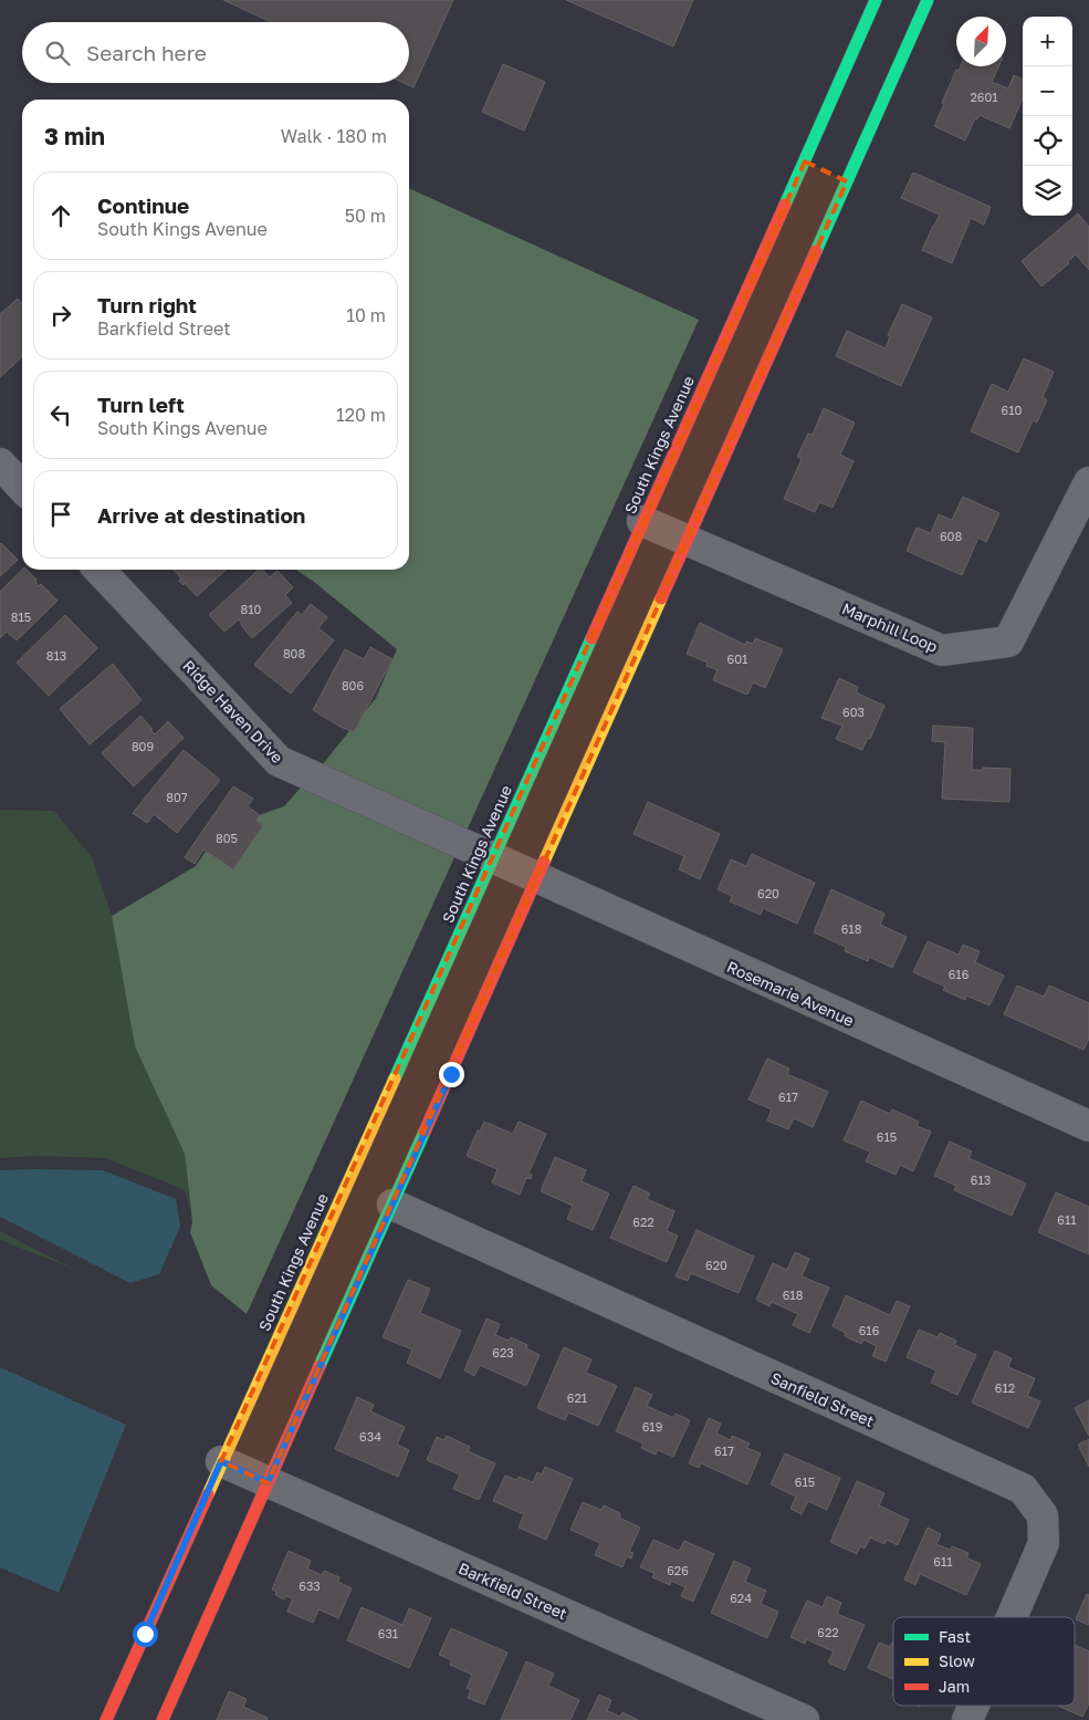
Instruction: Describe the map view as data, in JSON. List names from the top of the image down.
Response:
{
  "streets": {
    "main road": ["South Kings Avenue"],
    "street": [
      "Marphill Loop",
      "Ridge Haven Drive",
      "Rosemarie Avenue",
      "Sanfield Street",
      "Barkfield Street"
    ]
  },
  "crossings": [
    ["South Kings Avenue", "Marphill Loop"],
    ["South Kings Avenue", "Ridge Haven Drive"],
    ["South Kings Avenue", "Rosemarie Avenue"],
    ["South Kings Avenue", "Barkfield Street"],
    ["Ridge Haven Drive", "Rosemarie Avenue"]
  ],
  "house_numbers": [
    "2601",
    "610",
    "608",
    "810",
    "815",
    "808",
    "813",
    "601",
    "806",
    "603",
    "809",
    "807",
    "805",
    "620",
    "618",
    "616",
    "617",
    "615",
    "613",
    "611",
    "622",
    "620",
    "618",
    "616",
    "623",
    "612",
    "621",
    "619",
    "634",
    "617",
    "615",
    "611",
    "626",
    "633",
    "624",
    "622",
    "631"
  ],
  "legend": ["Fast", "Slow", "Jam"],
  "north": "top right",
  "page": {
    "map_buttons": ["+", "−"],
    "search": "Search here",
    "heading": ["3 min", "Walk · 180 m"],
    "list": [
      ["Continue", "South Kings Avenue", "50 m"],
      ["Turn right", "Barkfield Street", "10 m"],
      ["Turn left", "South Kings Avenue", "120 m"],
      "Arrive at destination"
    ]
  }
}
